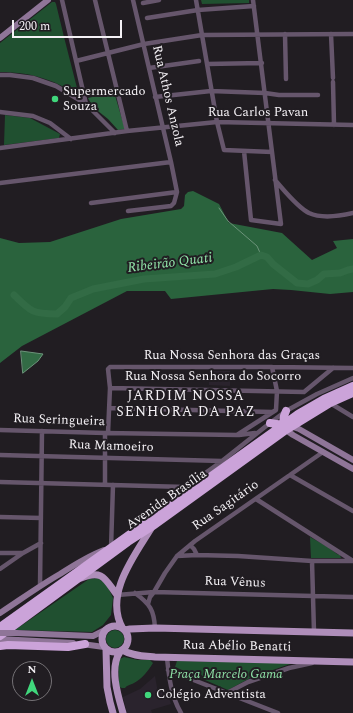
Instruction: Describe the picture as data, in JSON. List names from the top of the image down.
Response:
{
  "streets": {
    "highway": ["Avenida Brasília"],
    "main road": ["Rua Abélio Benatti"],
    "street": [
      "Rua Athos Anzola",
      "Rua Carlos Pavan",
      "Rua Nossa Senhora das Graças",
      "Rua Nossa Senhora do Socorro",
      "Rua Seringueira",
      "Rua Mamoeiro",
      "Rua Sagitário",
      "Rua Vênus"
    ]
  },
  "crossings": [
    ["Rua Athos Anzola", "Rua Carlos Pavan"],
    ["Rua Nossa Senhora das Graças", "Rua Nossa Senhora do Socorro"],
    ["Rua Seringueira", "Avenida Brasília"],
    ["Rua Mamoeiro", "Avenida Brasília"],
    ["Rua Sagitário", "Rua Vênus"]
  ],
  "districts": ["JARDIM NOSSA SENHORA DA PAZ"],
  "water": ["Ribeirão Quati"],
  "parks": ["Praça Marcelo Gama"],
  "places": ["Supermercado Souza", "Colégio Adventista"],
  "scale_bar": "200 m",
  "north": "top"
}
